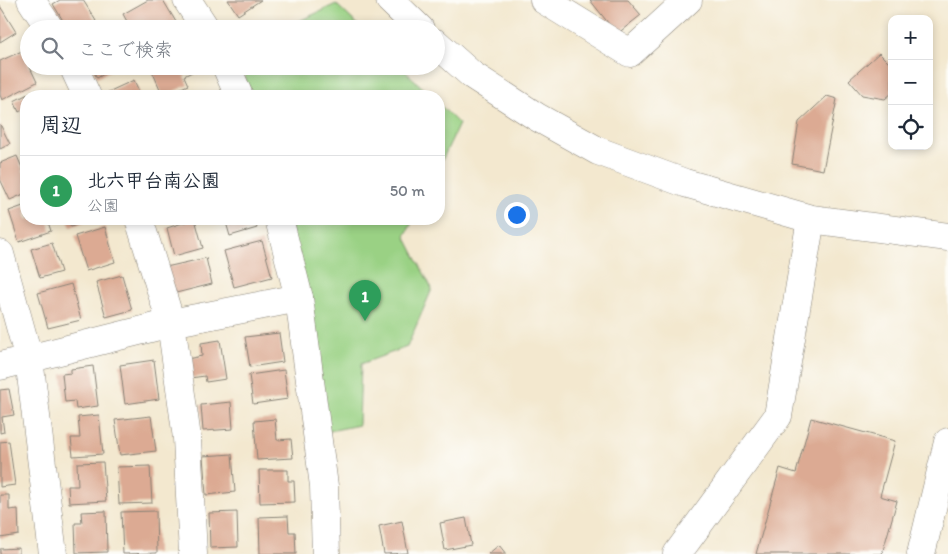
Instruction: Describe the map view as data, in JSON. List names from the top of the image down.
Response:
{
  "page": {
    "map_buttons": ["+", "−"],
    "search": "ここで検索",
    "heading": "周辺",
    "list": [
      {
        "mark": "1",
        "name": "北六甲台南公園",
        "note": "公園",
        "value": "50 m"
      }
    ],
    "pins": "1"
  }
}
